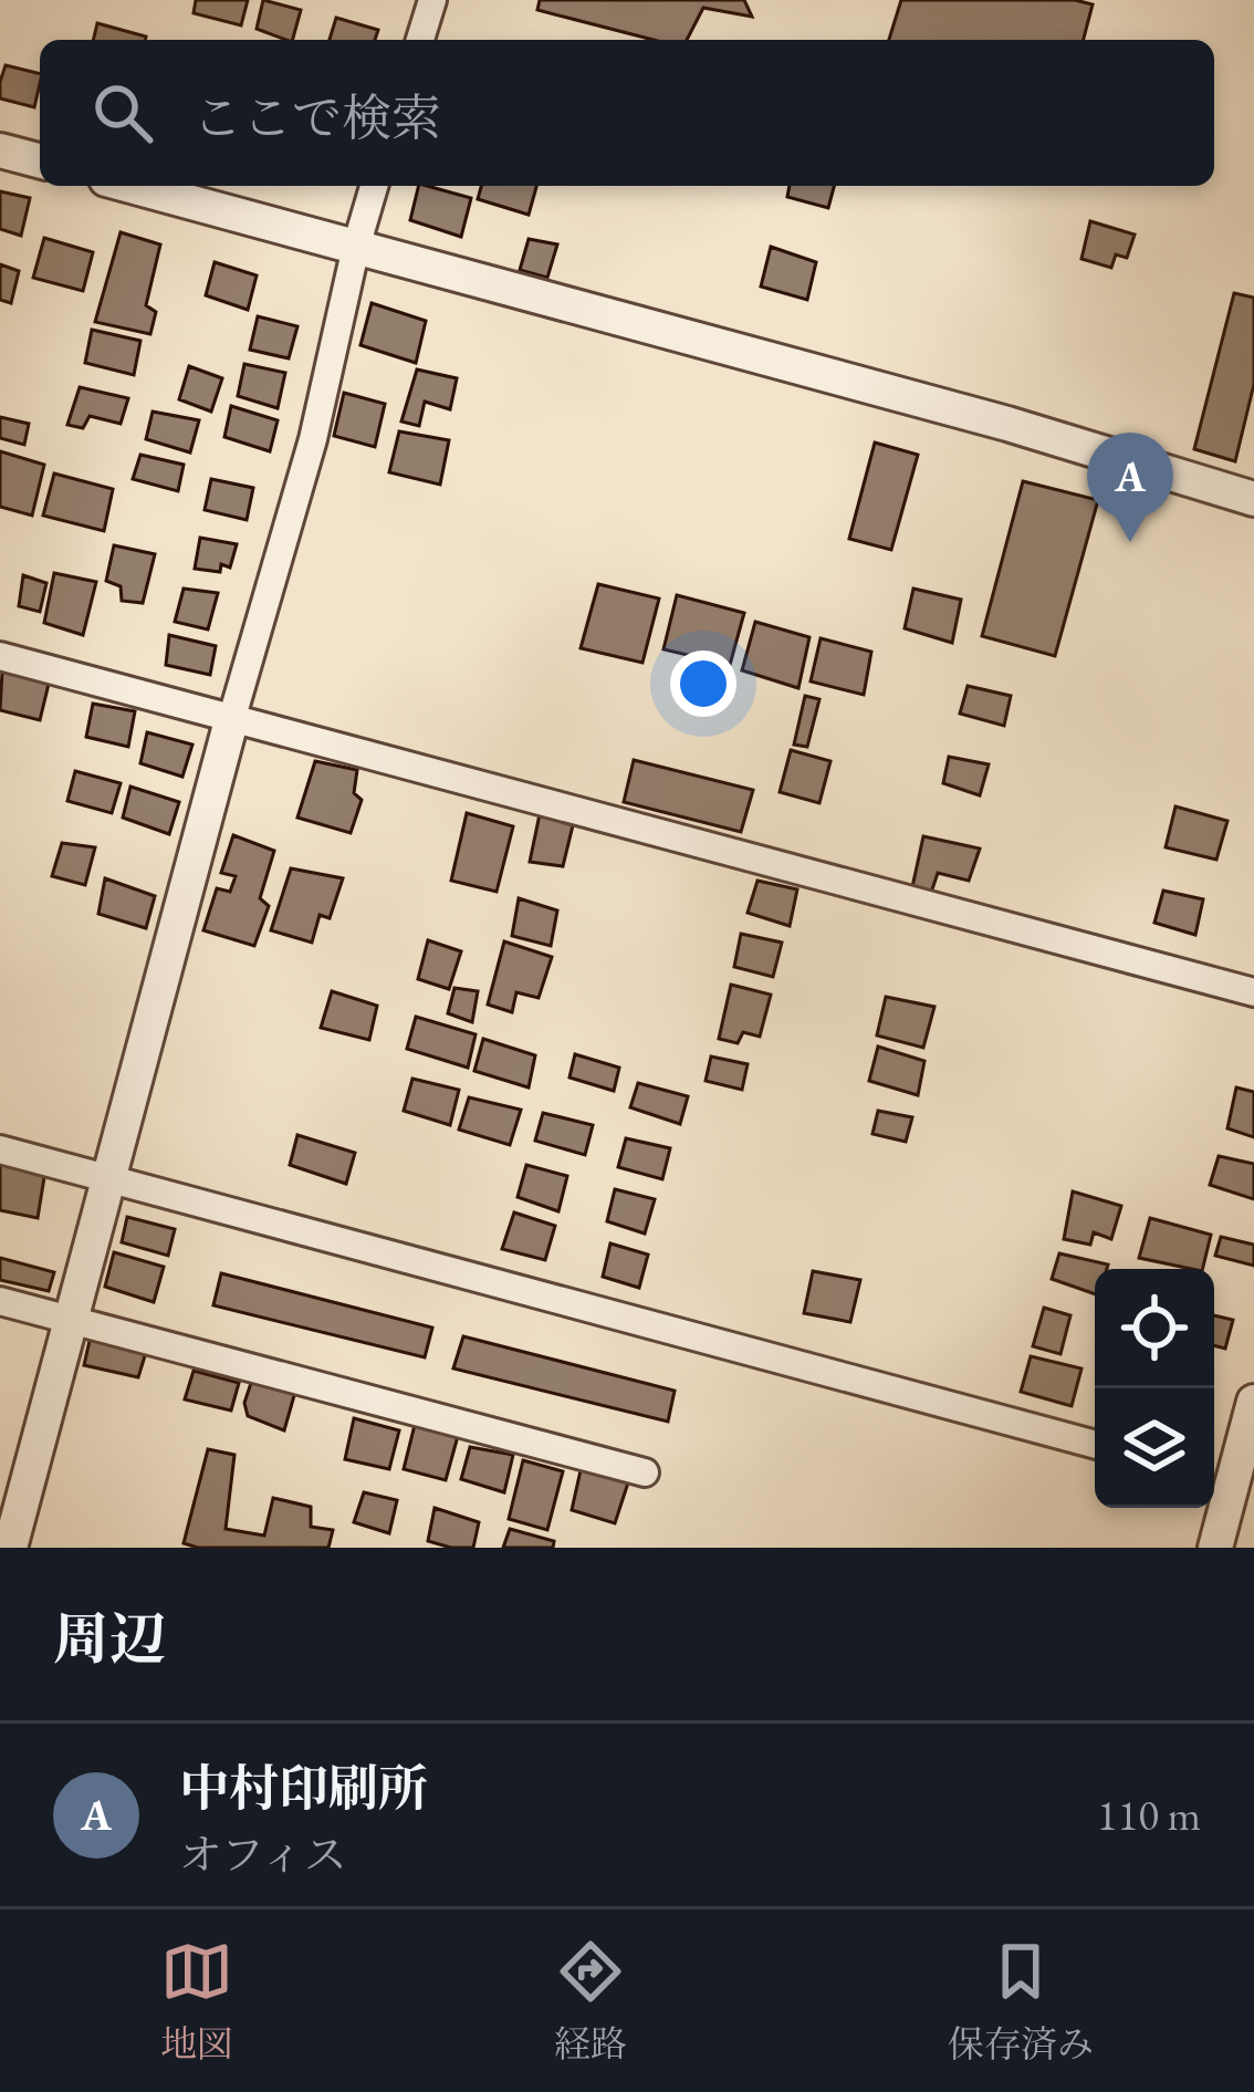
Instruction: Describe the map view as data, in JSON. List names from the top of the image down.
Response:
{
  "page": {
    "search": "ここで検索",
    "pins": "A",
    "heading": "周辺",
    "list": [
      {
        "mark": "A",
        "name": "中村印刷所",
        "note": "オフィス",
        "value": "110 m"
      }
    ],
    "nav": ["地図", "経路", "保存済み"]
  }
}
